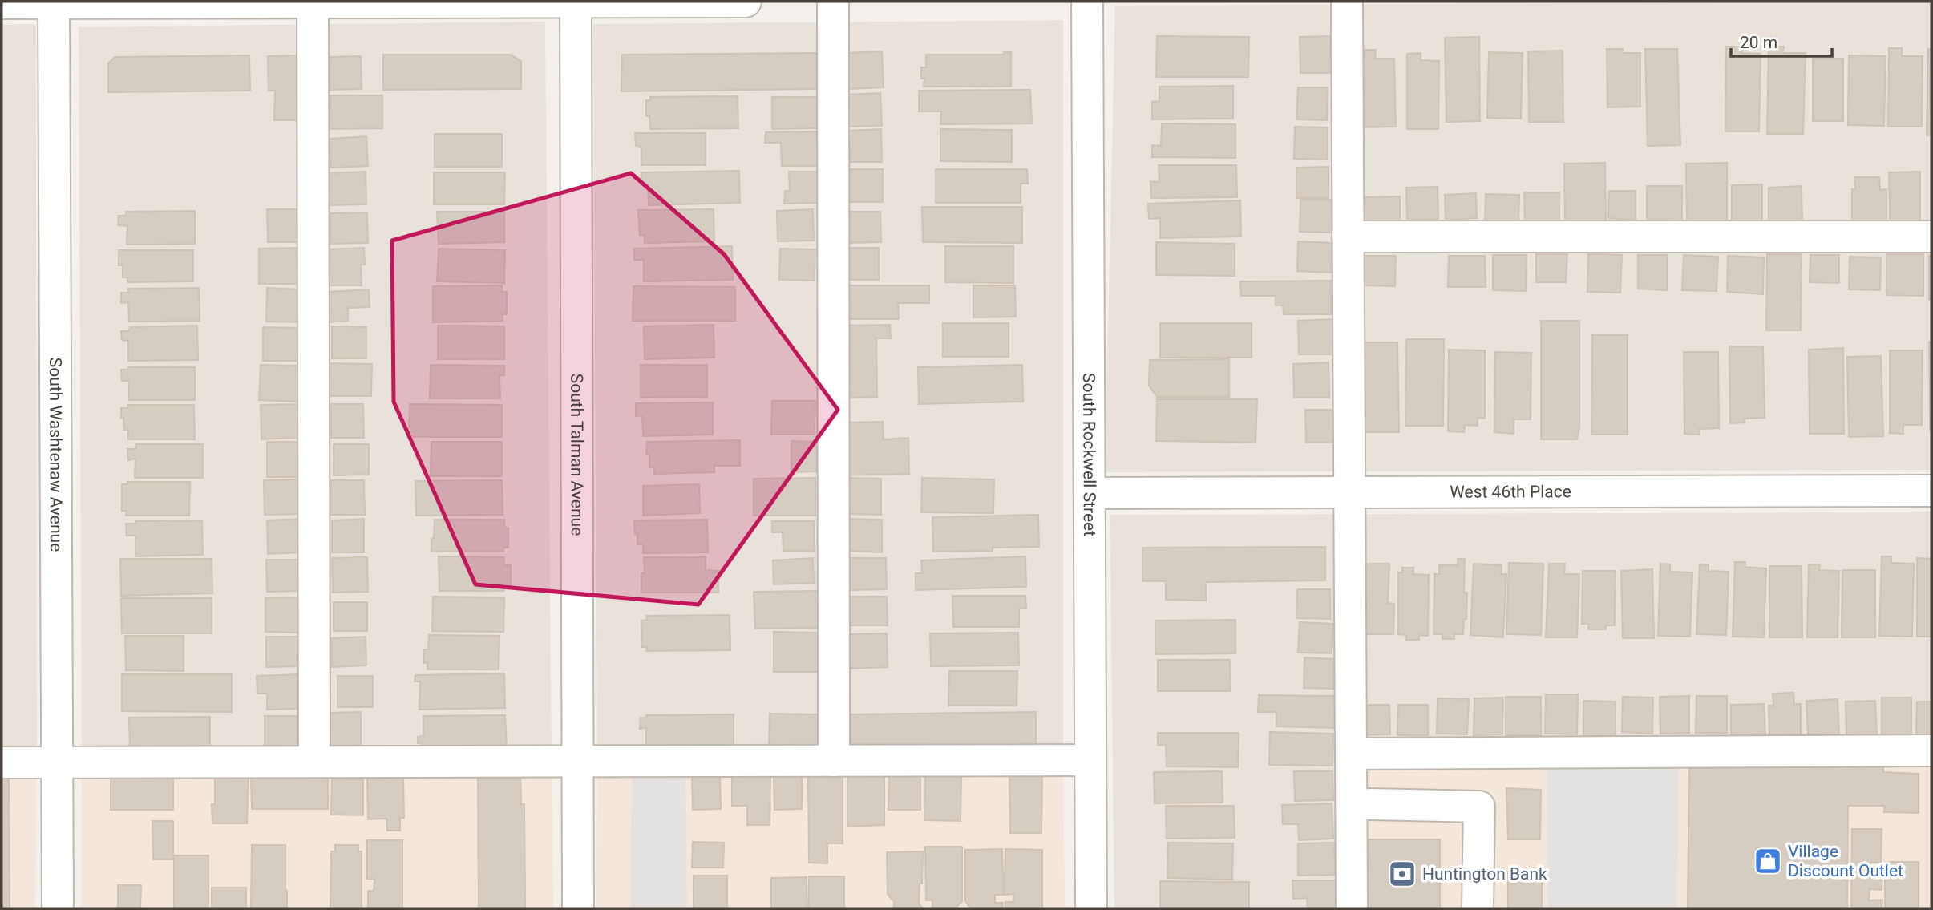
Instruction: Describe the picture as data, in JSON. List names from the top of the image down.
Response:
{
  "streets": {
    "street": [
      "South Rockwell Street",
      "South Washtenaw Avenue",
      "South Talman Avenue",
      "West 46th Place"
    ]
  },
  "crossings": [
    ["South Rockwell Street", "West 46th Place"]
  ],
  "places": {
    "shop": ["Village Discount Outlet"],
    "bank": ["Huntington Bank"]
  },
  "scale_bar": "20 m"
}
